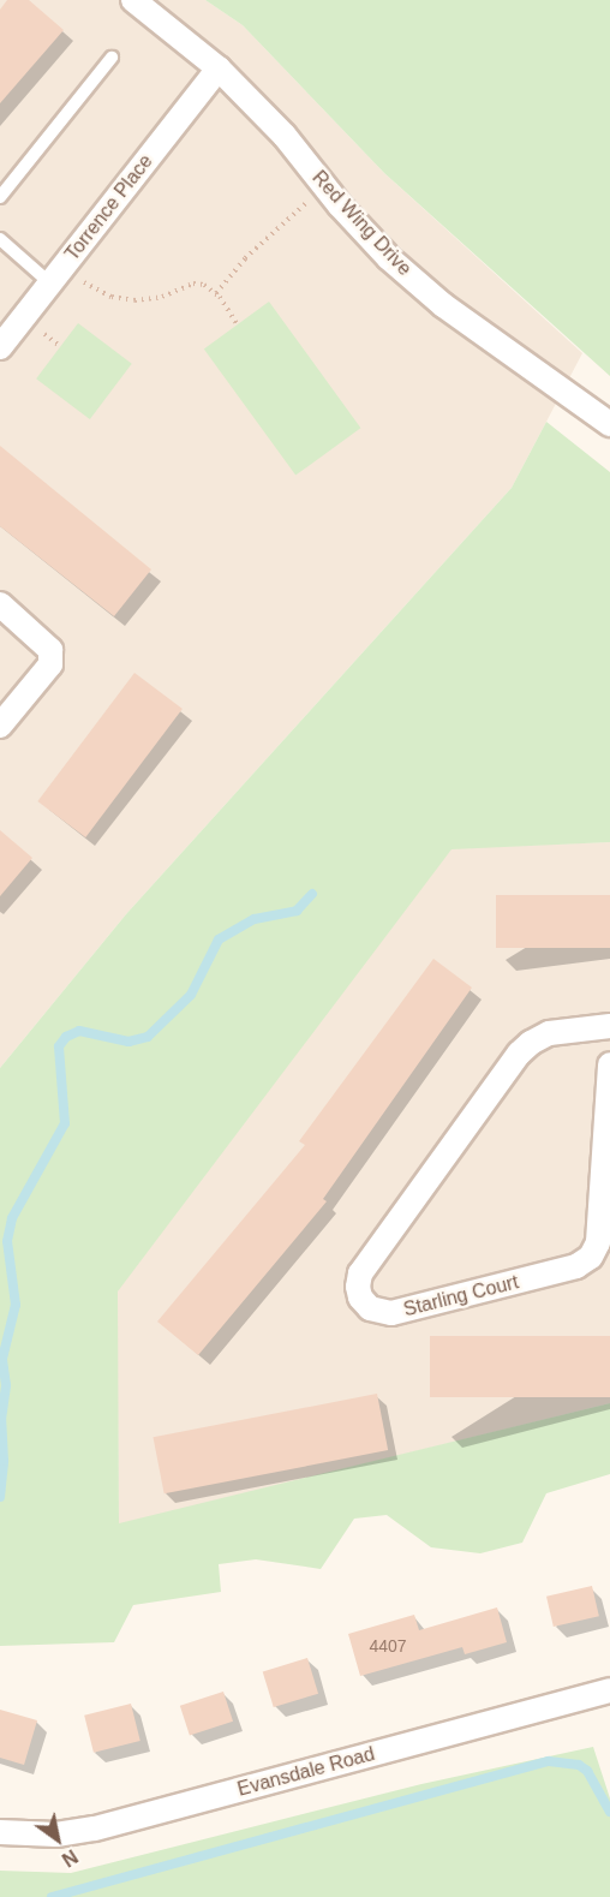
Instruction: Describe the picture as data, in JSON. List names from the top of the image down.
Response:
{
  "streets": {
    "street": [
      "Torrence Place",
      "Red Wing Drive",
      "Starling Court",
      "Evansdale Road"
    ]
  },
  "crossings": [
    ["Torrence Place", "Red Wing Drive"]
  ],
  "house_numbers": ["4407"],
  "north": "bottom right"
}
